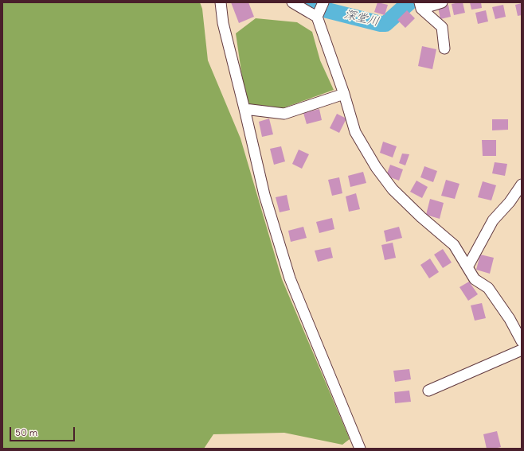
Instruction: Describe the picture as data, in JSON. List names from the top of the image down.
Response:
{
  "water": ["深堂川"],
  "scale_bar": "50 m"
}
